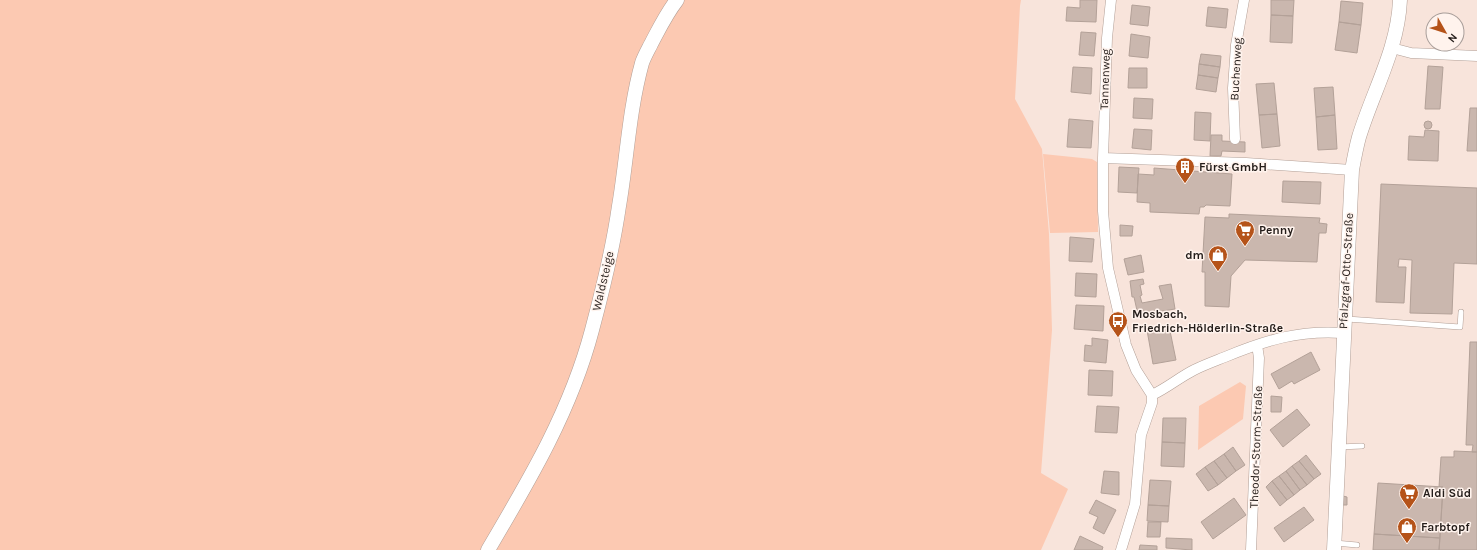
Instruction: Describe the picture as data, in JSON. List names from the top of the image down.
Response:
{
  "streets": {
    "street": [
      "Buchenweg",
      "Tannenweg",
      "Pfalzgraf-Otto-Straße",
      "Waldsteige",
      "Theodor-Storm-Straße"
    ]
  },
  "places": {
    "building": ["Fürst GmbH"],
    "supermarket": ["Penny", "Aldi Süd"],
    "shop": ["dm", "Farbtopf"],
    "bus stop": ["Mosbach, Friedrich-Hölderlin-Straße"]
  },
  "north": "bottom right"
}
